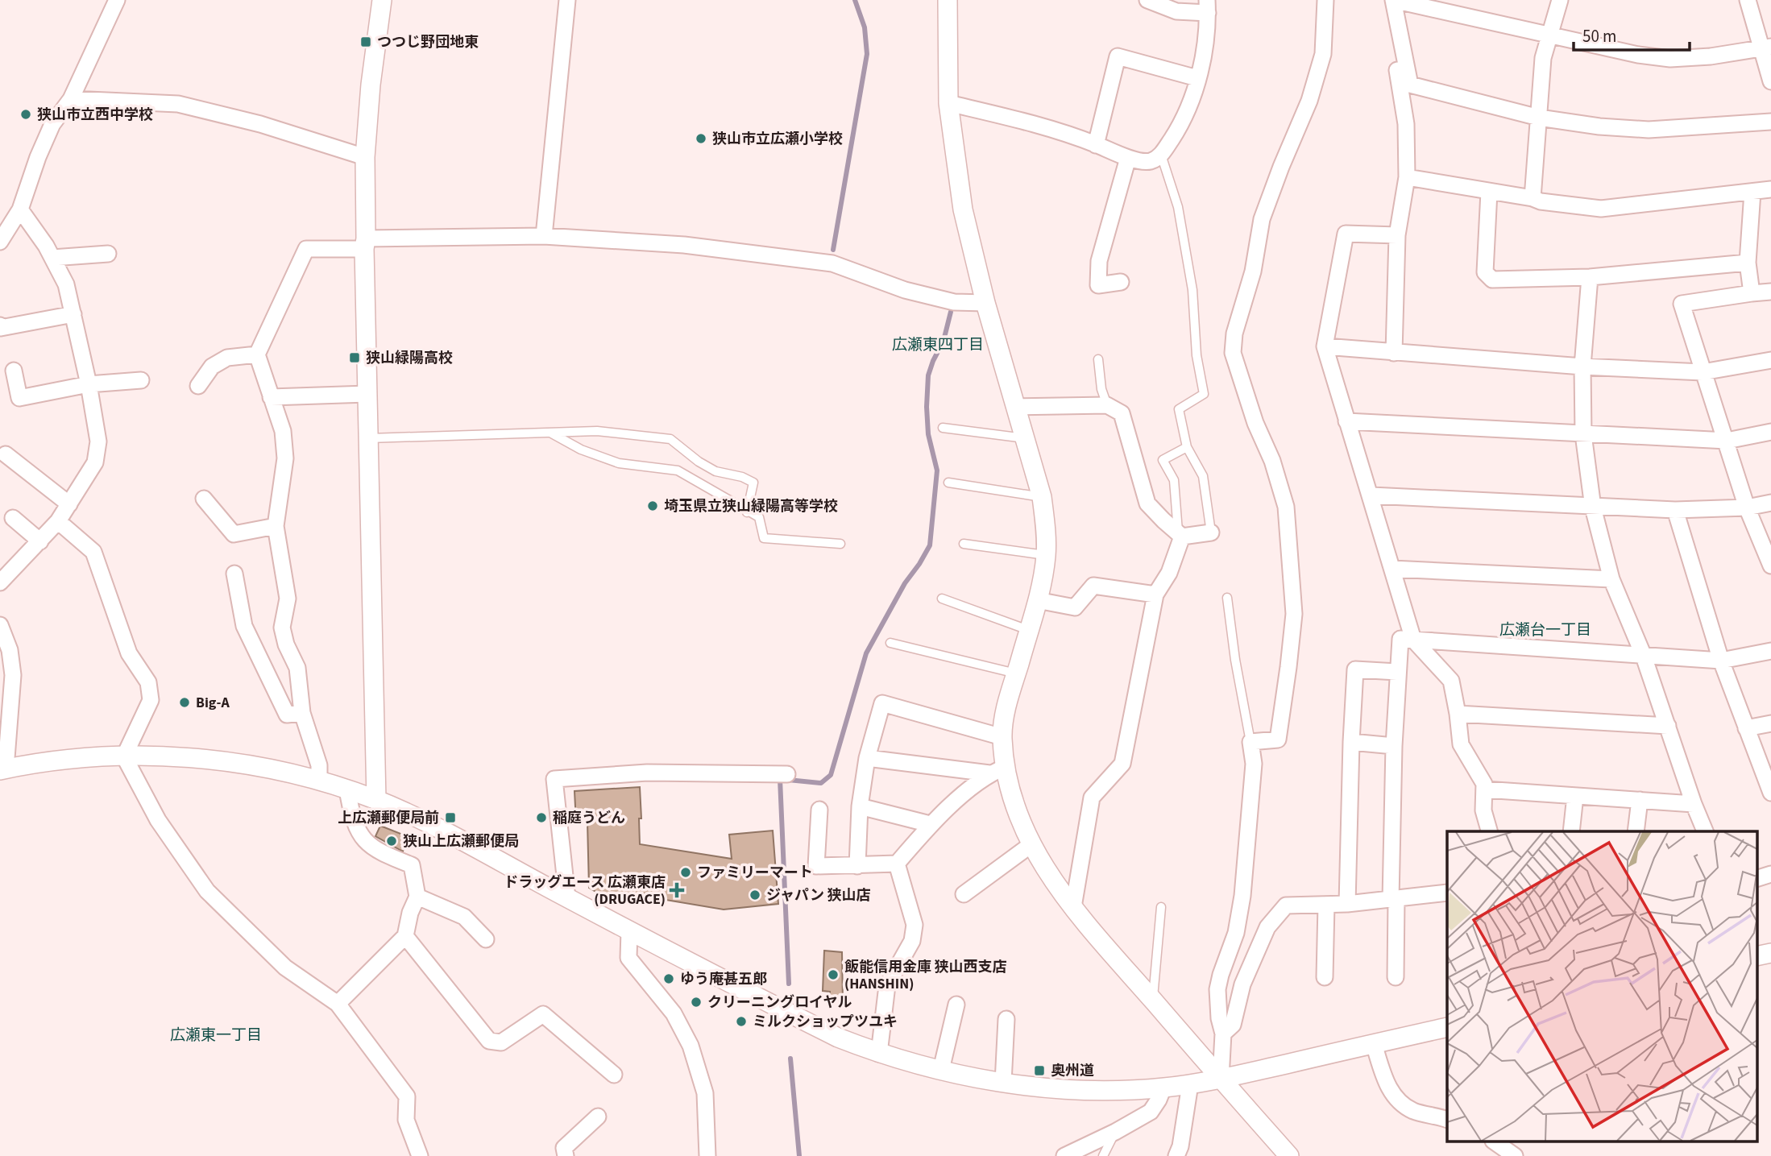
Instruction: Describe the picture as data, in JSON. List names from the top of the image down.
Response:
{
  "districts": ["広瀬東四丁目", "広瀬台一丁目", "広瀬東一丁目"],
  "places": {
    "transit": [
      "つつじ野団地東",
      "狭山緑陽高校",
      "上広瀬郵便局前",
      "奥州道"
    ],
    "other": [
      "狭山市立西中学校",
      "狭山市立広瀬小学校",
      "埼玉県立狭山緑陽高等学校",
      "Big-A",
      "稲庭うどん",
      "狭山上広瀬郵便局",
      "ファミリーマート",
      "ジャパン 狭山店",
      "飯能信用金庫 狭山西支店 (HANSHIN)",
      "ゆう庵甚五郎",
      "クリーニングロイヤル",
      "ミルクショップツユキ"
    ],
    "health": ["ドラッグエース 広瀬東店 (DRUGACE)"]
  },
  "scale_bar": "50 m"
}
